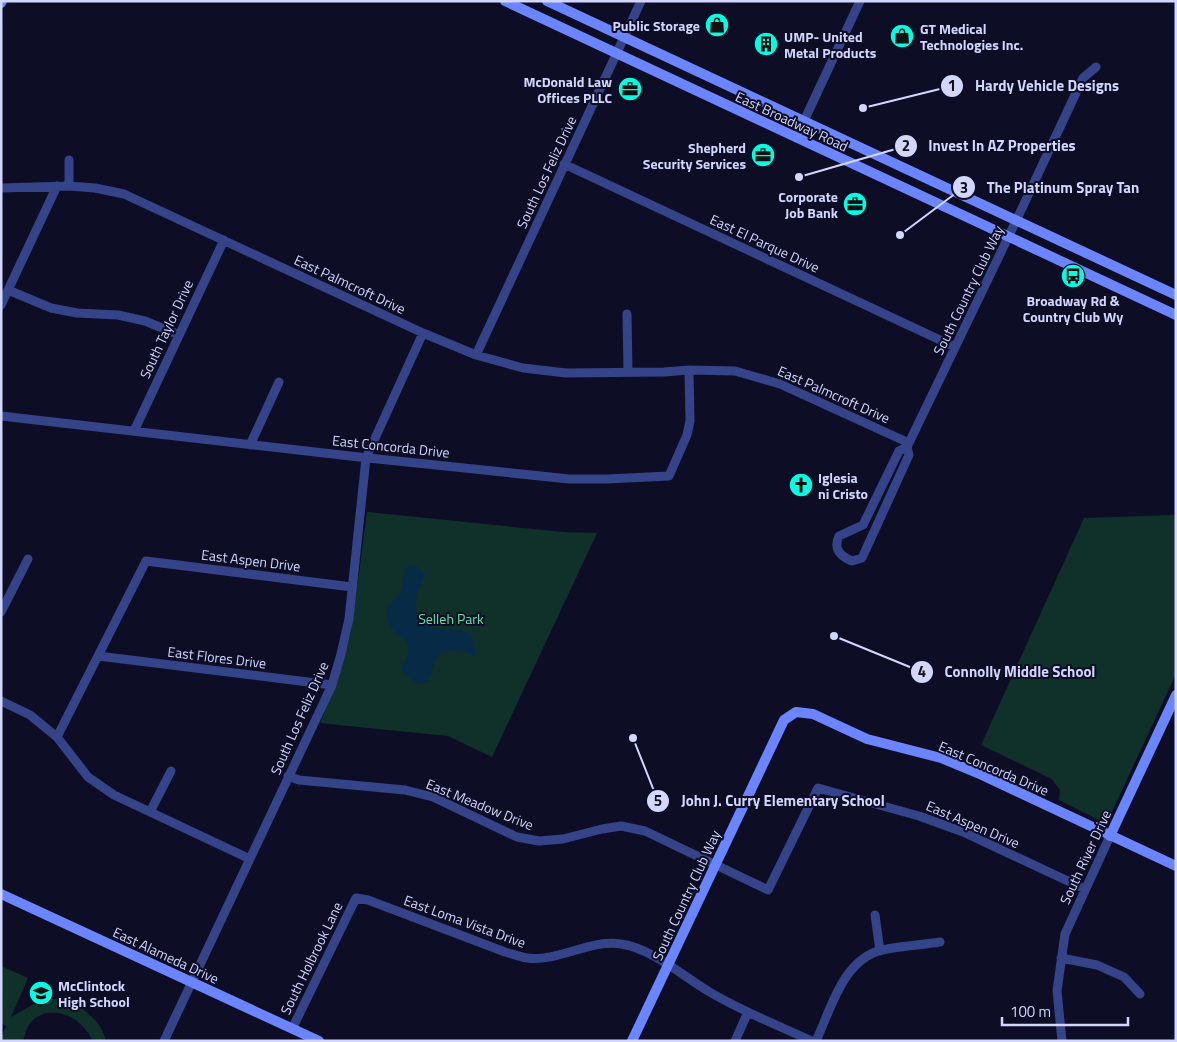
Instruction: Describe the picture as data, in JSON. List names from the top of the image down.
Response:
{
  "streets": {
    "main road": [
      "East Broadway Road",
      "South Country Club Way",
      "East Concorda Drive",
      "South River Drive",
      "East Alameda Drive"
    ],
    "street": [
      "South Los Feliz Drive",
      "East El Parque Drive",
      "East Palmcroft Drive",
      "South Taylor Drive",
      "East Aspen Drive",
      "East Flores Drive",
      "East Meadow Drive",
      "East Loma Vista Drive",
      "South Holbrook Lane"
    ]
  },
  "crossings": [
    ["East Broadway Road", "South Los Feliz Drive"],
    ["East Broadway Road", "South Country Club Way"],
    ["South Los Feliz Drive", "East El Parque Drive"],
    ["South Los Feliz Drive", "East Palmcroft Drive"],
    ["South Los Feliz Drive", "East Concorda Drive"],
    ["South Los Feliz Drive", "East Aspen Drive"],
    ["South Los Feliz Drive", "East Flores Drive"],
    ["South Los Feliz Drive", "East Meadow Drive"],
    ["South Los Feliz Drive", "East Alameda Drive"],
    ["East El Parque Drive", "South Country Club Way"],
    ["East Palmcroft Drive", "South Country Club Way"],
    ["East Palmcroft Drive", "South Taylor Drive"],
    ["East Palmcroft Drive", "East Concorda Drive"],
    ["South Country Club Way", "East Concorda Drive"],
    ["South Country Club Way", "East Meadow Drive"],
    ["South Country Club Way", "East Loma Vista Drive"],
    ["South Taylor Drive", "East Concorda Drive"],
    ["East Concorda Drive", "South River Drive"],
    ["East Aspen Drive", "East Flores Drive"],
    ["East Aspen Drive", "East Meadow Drive"],
    ["East Aspen Drive", "South River Drive"],
    ["East Loma Vista Drive", "South Holbrook Lane"],
    ["East Alameda Drive", "South Holbrook Lane"]
  ],
  "parks": ["Selleh Park"],
  "places": {
    "shop": ["Public Storage", "GT Medical Technologies Inc."],
    "building": ["UMP- United Metal Products"],
    "office": ["McDonald Law Offices PLLC", "Shepherd Security Services", "Corporate Job Bank"],
    "other": [
      "Hardy Vehicle Designs",
      "Invest In AZ Properties",
      "The Platinum Spray Tan",
      "Connolly Middle School",
      "John J. Curry Elementary School"
    ],
    "bus stop": ["Broadway Rd & Country Club Wy"],
    "church": ["Iglesia ni Cristo"],
    "school or university": ["McClintock High School"]
  },
  "scale_bar": "100 m"
}
